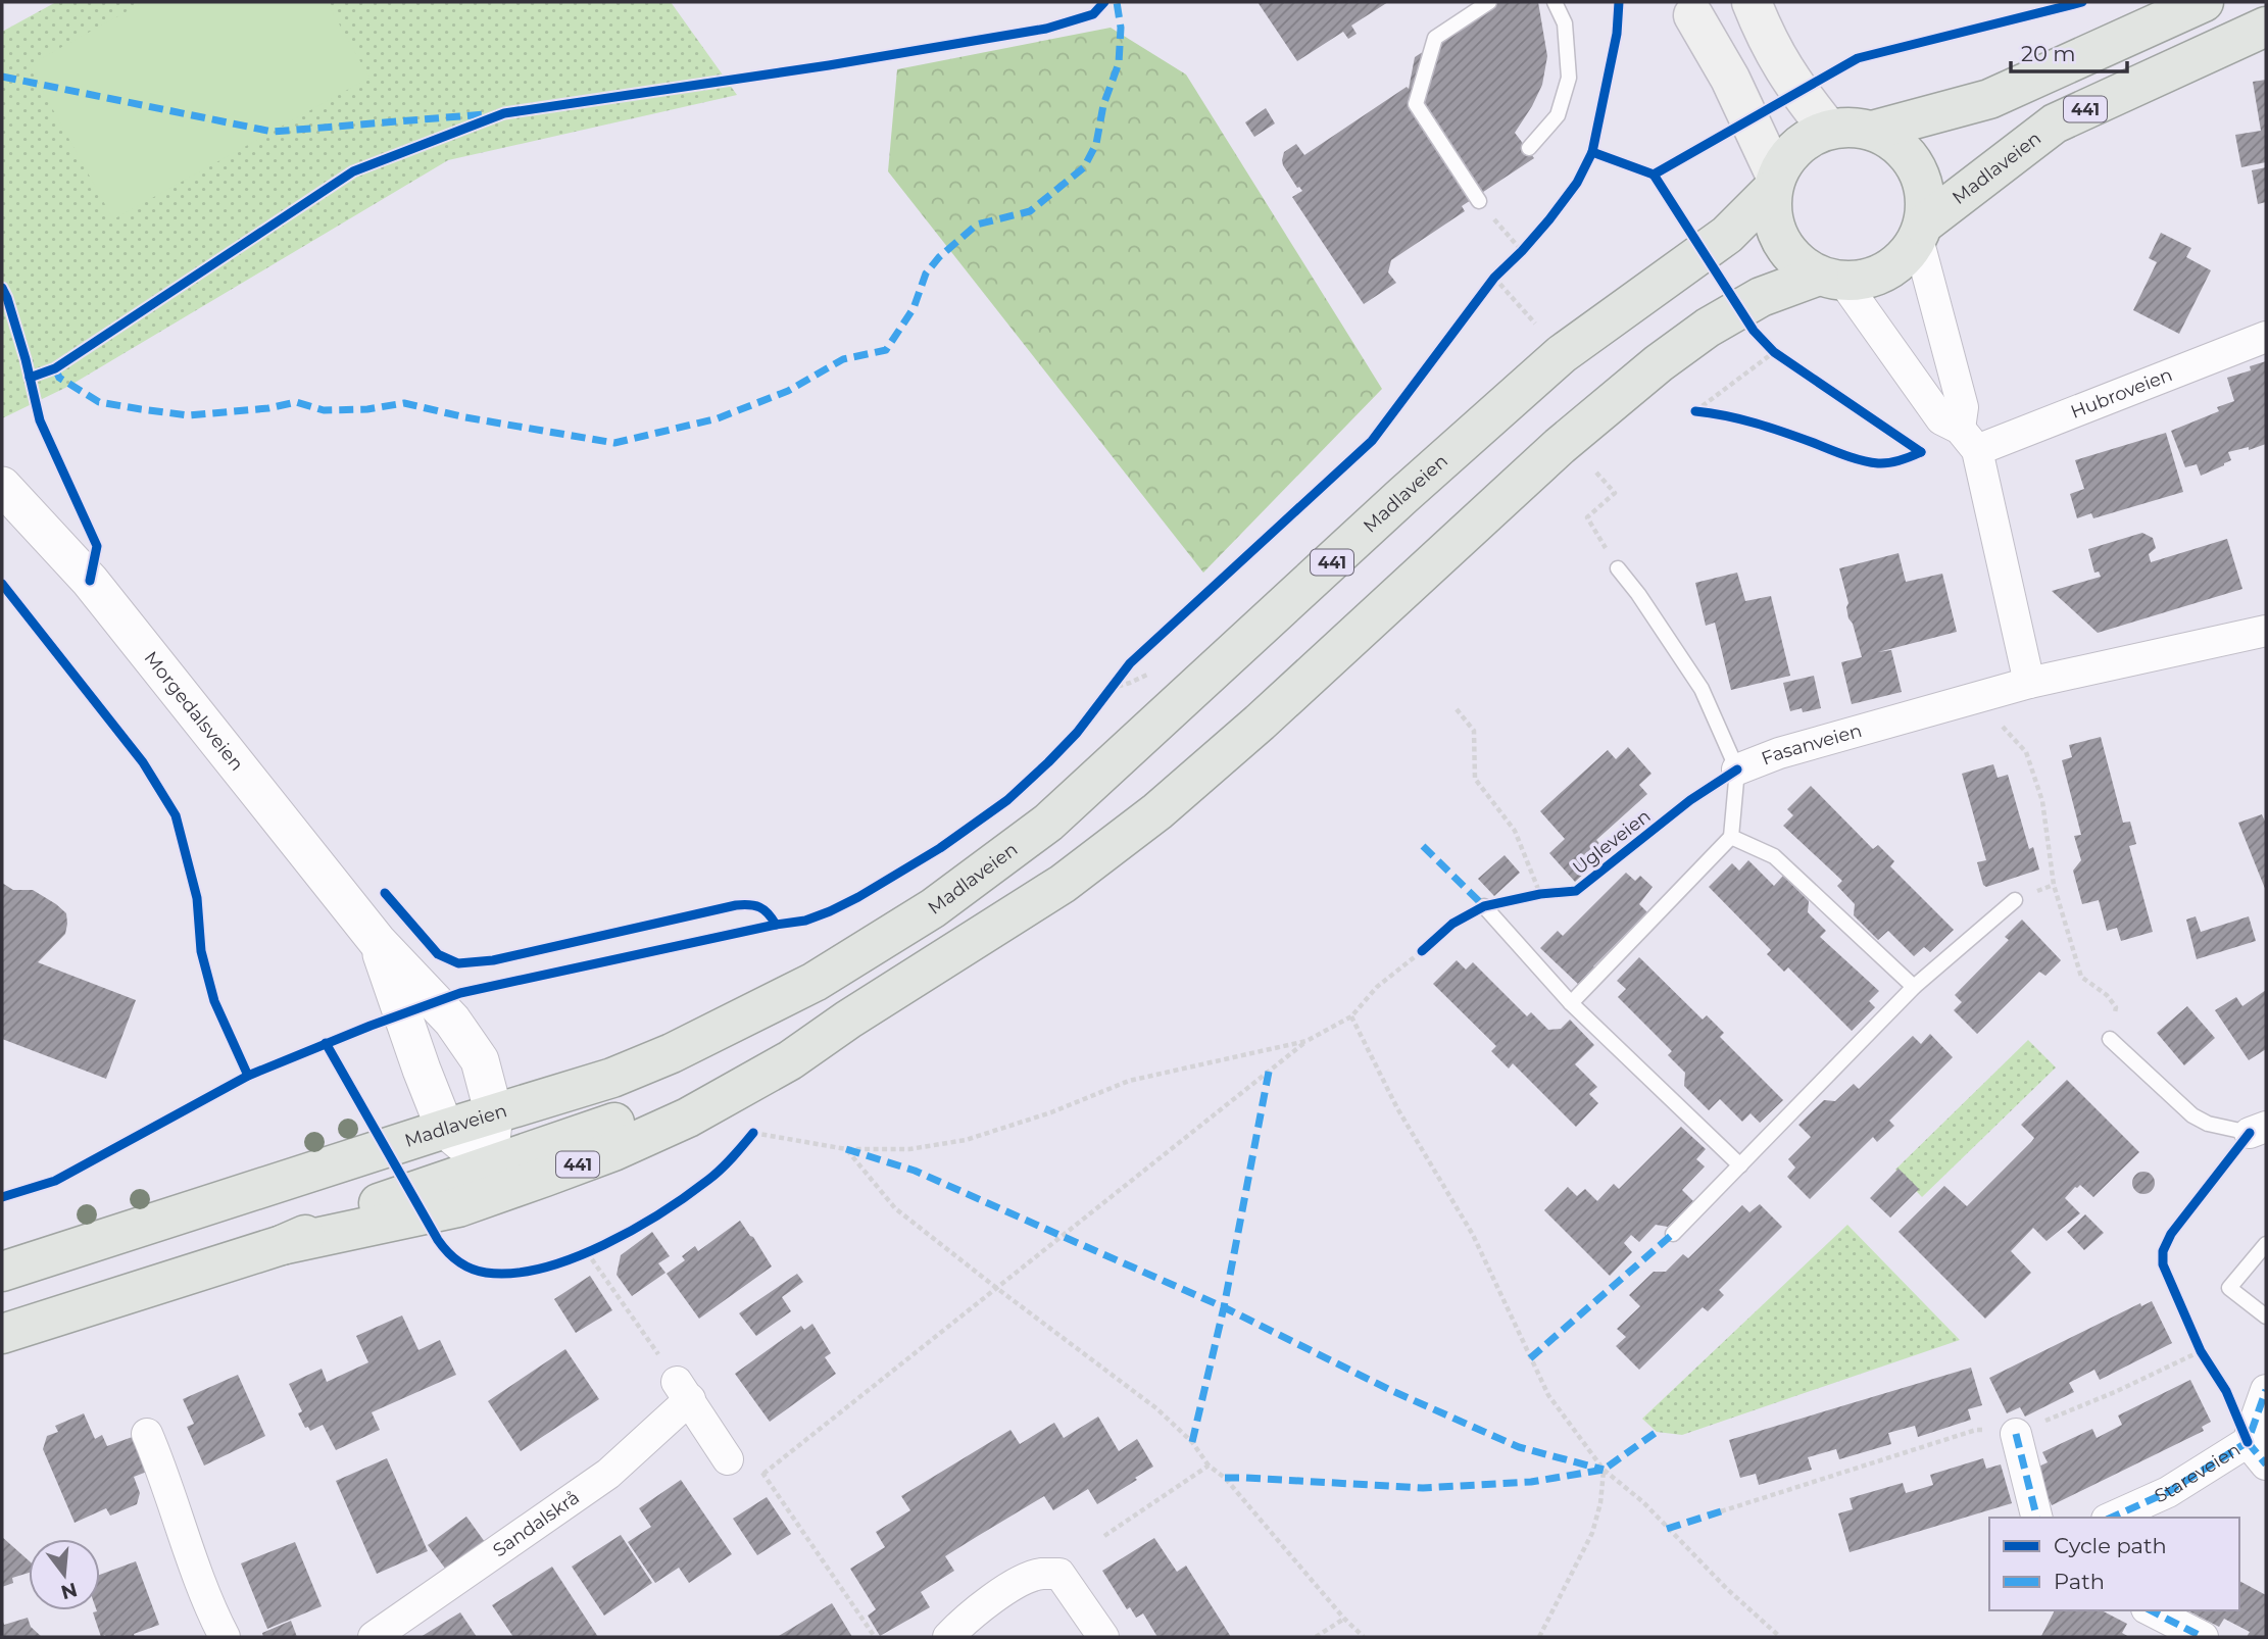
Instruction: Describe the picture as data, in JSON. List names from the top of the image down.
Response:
{
  "streets": {
    "main road": ["441", "Madlaveien"],
    "street": [
      "Hubroveien",
      "Morgedalsveien",
      "Fasanveien",
      "Stareveien",
      "Sandalskrå"
    ],
    "cycle path": ["Ugleveien"]
  },
  "crossings": [
    ["441", "Madlaveien"],
    ["441", "Morgedalsveien"],
    ["Madlaveien", "Morgedalsveien"]
  ],
  "legend": ["Cycle path", "Path"],
  "scale_bar": "20 m",
  "north": "bottom"
}
